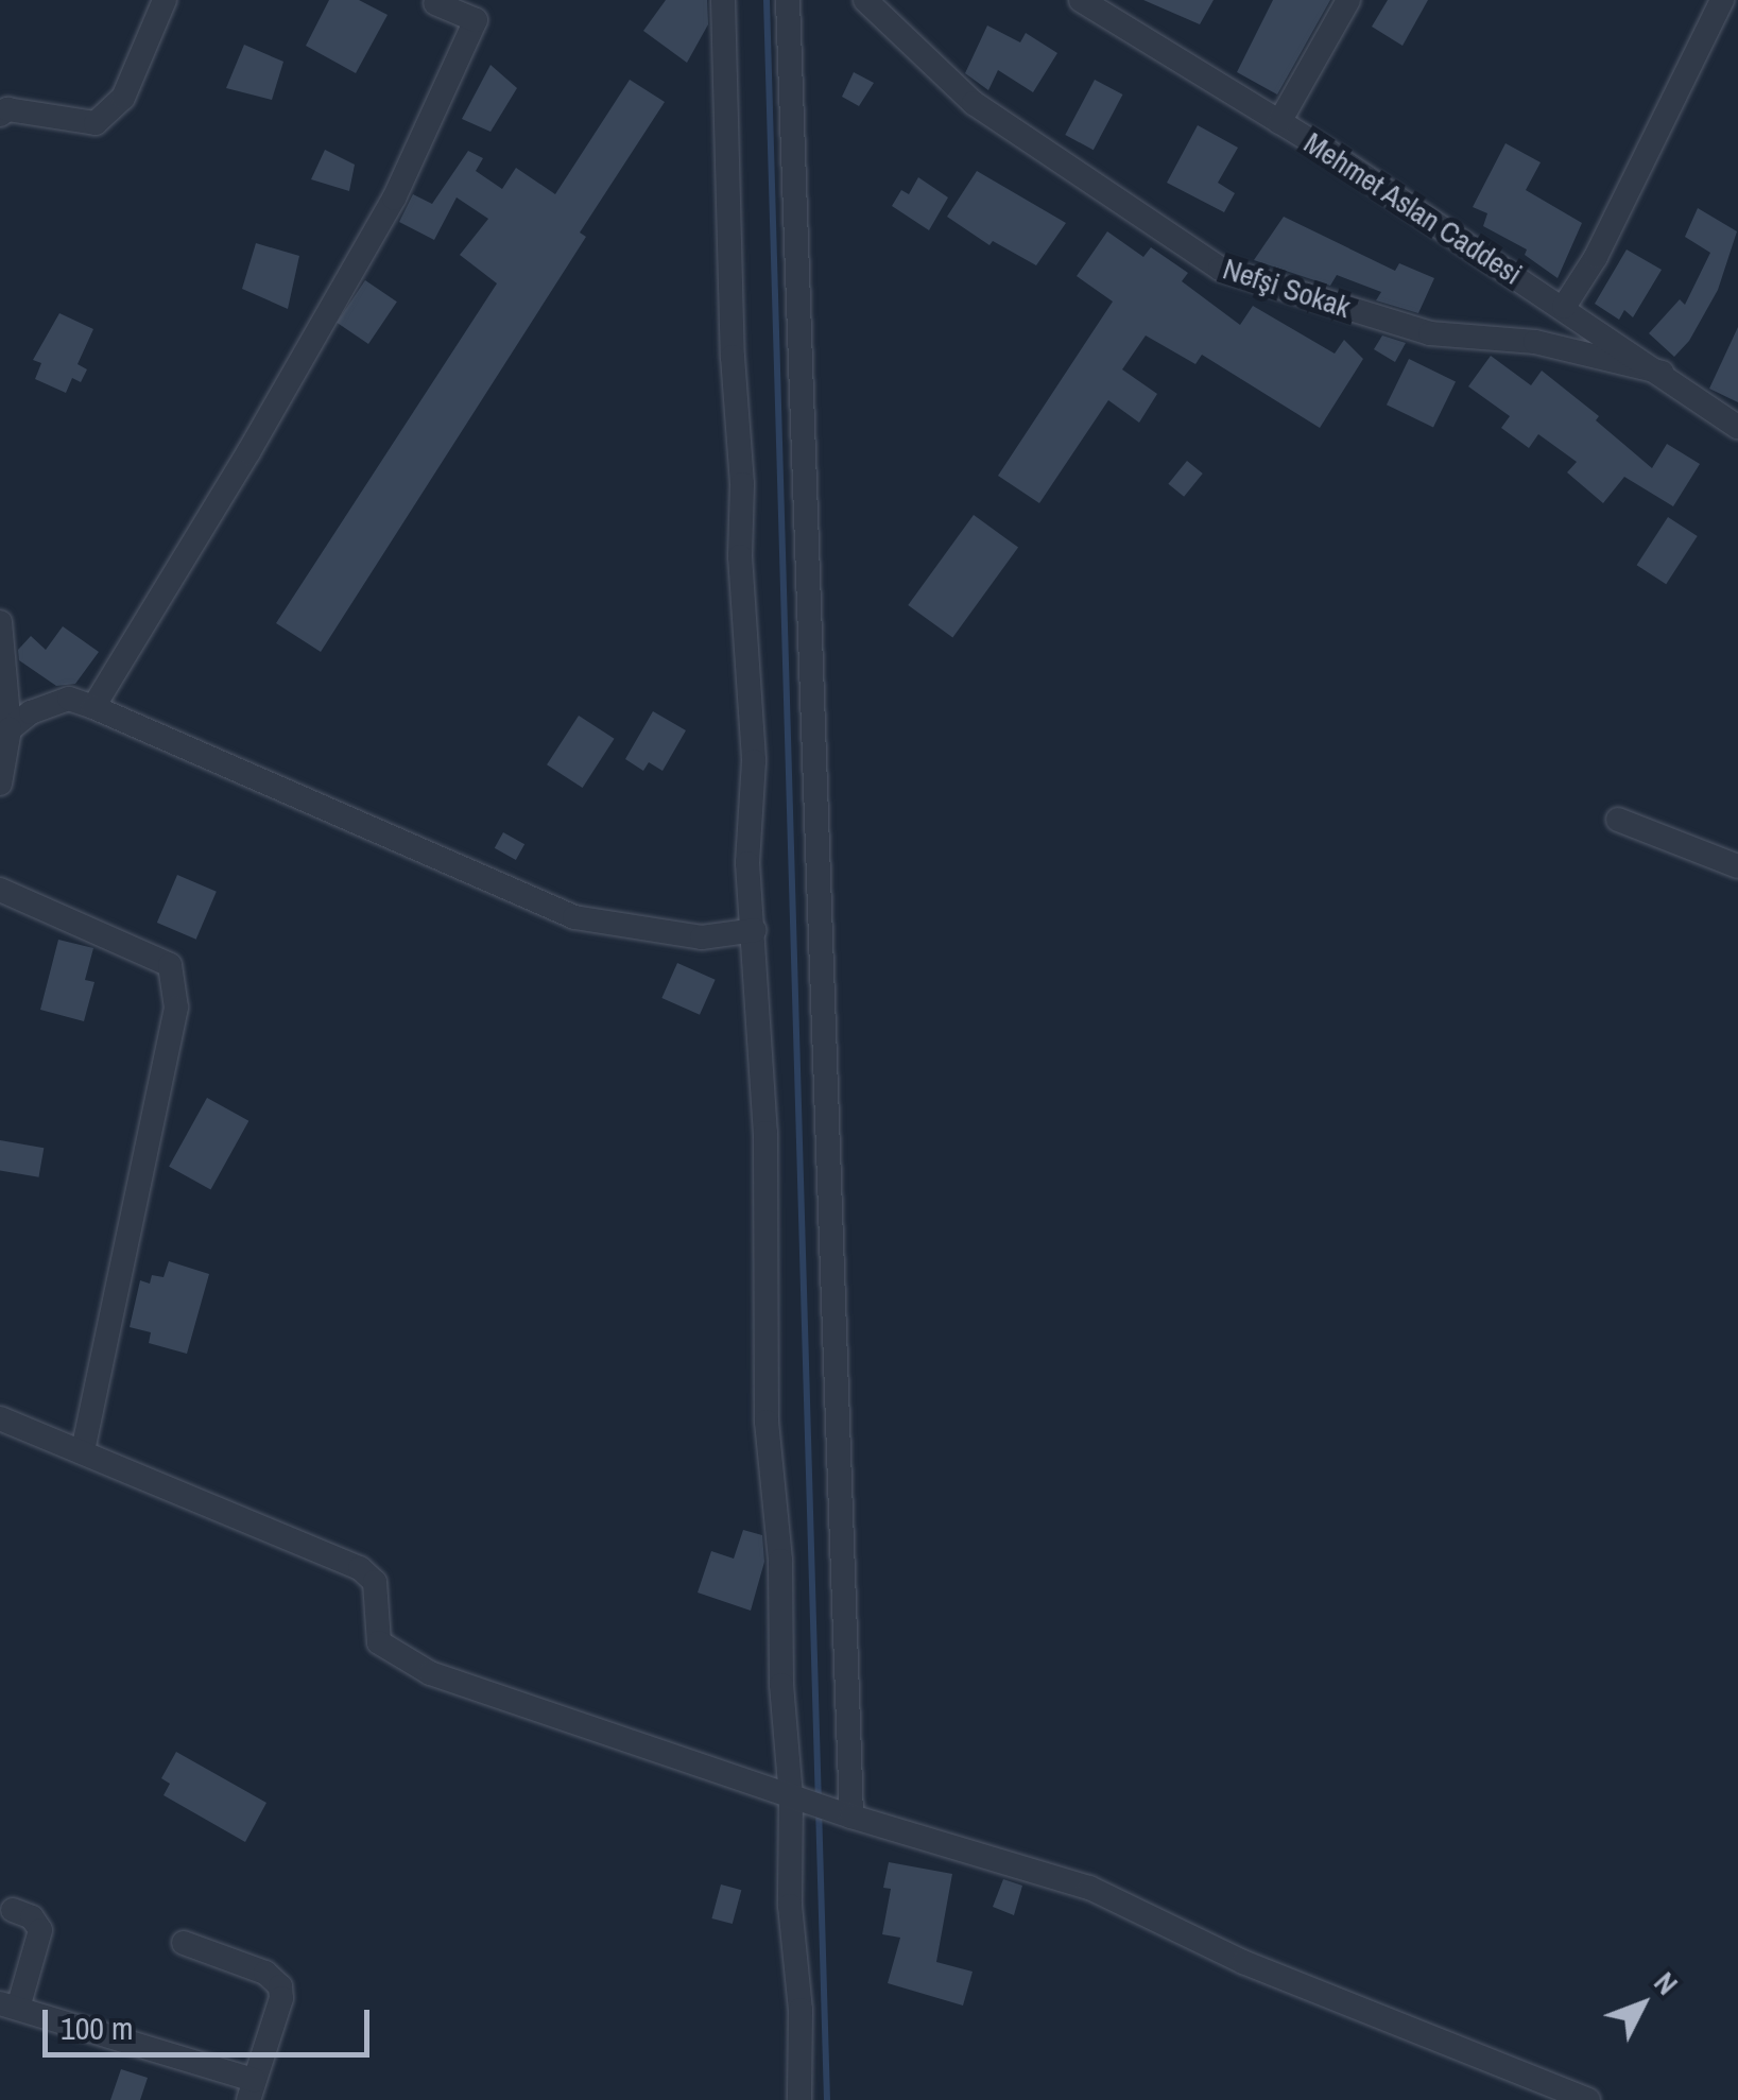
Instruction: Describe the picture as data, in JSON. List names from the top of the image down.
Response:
{
  "streets": {
    "street": ["Mehmet Aslan Caddesi", "Nefşi Sokak"]
  },
  "crossings": [
    ["Mehmet Aslan Caddesi", "Nefşi Sokak"]
  ],
  "scale_bar": "100 m",
  "north": "top right"
}
